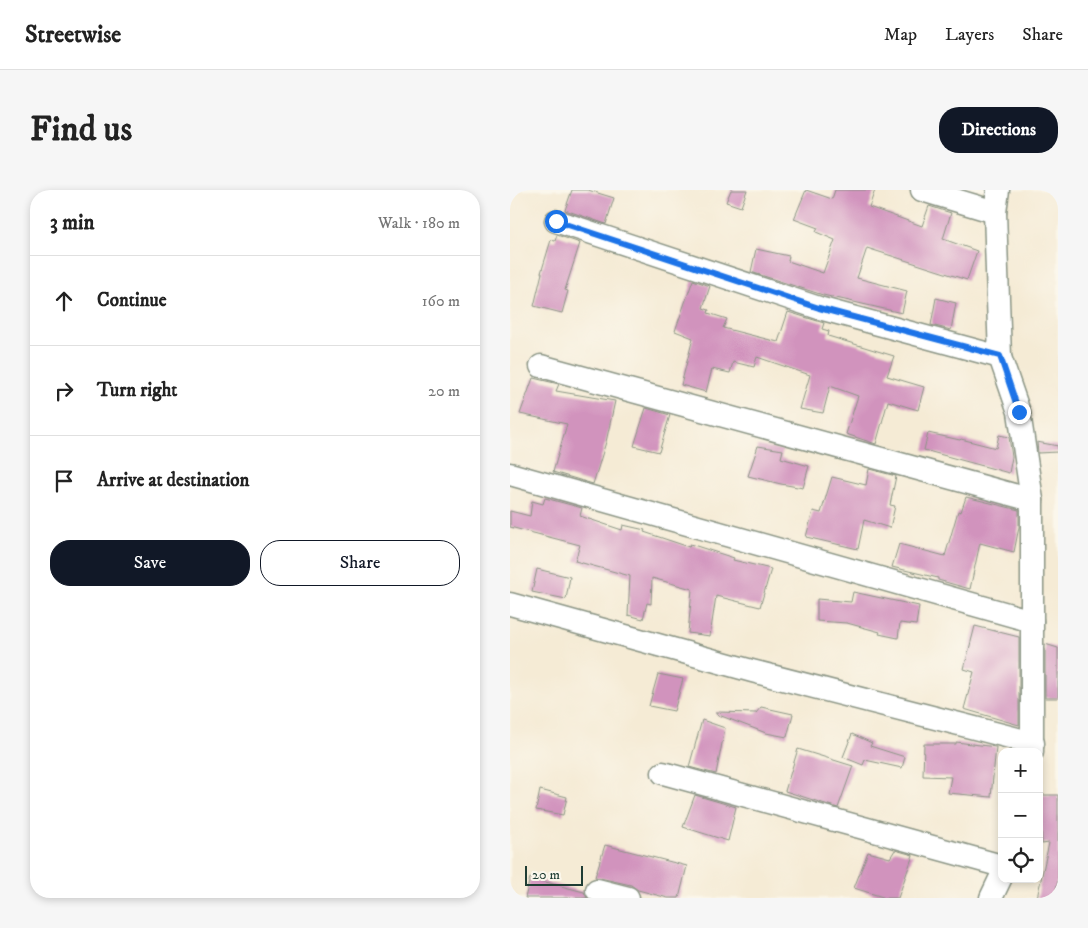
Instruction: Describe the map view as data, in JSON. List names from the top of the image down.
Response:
{
  "scale_bar": "20 m",
  "page": {
    "header": "Streetwise",
    "nav": ["Map", "Layers", "Share"],
    "buttons": [
      "Directions",
      ["Save", "Share"]
    ],
    "title": "Find us",
    "heading": ["3 min", "Walk · 180 m"],
    "list": [
      ["Continue", "160 m"],
      ["Turn right", "20 m"],
      "Arrive at destination"
    ],
    "map_buttons": ["+", "−"],
    "scale": "20 m"
  }
}
